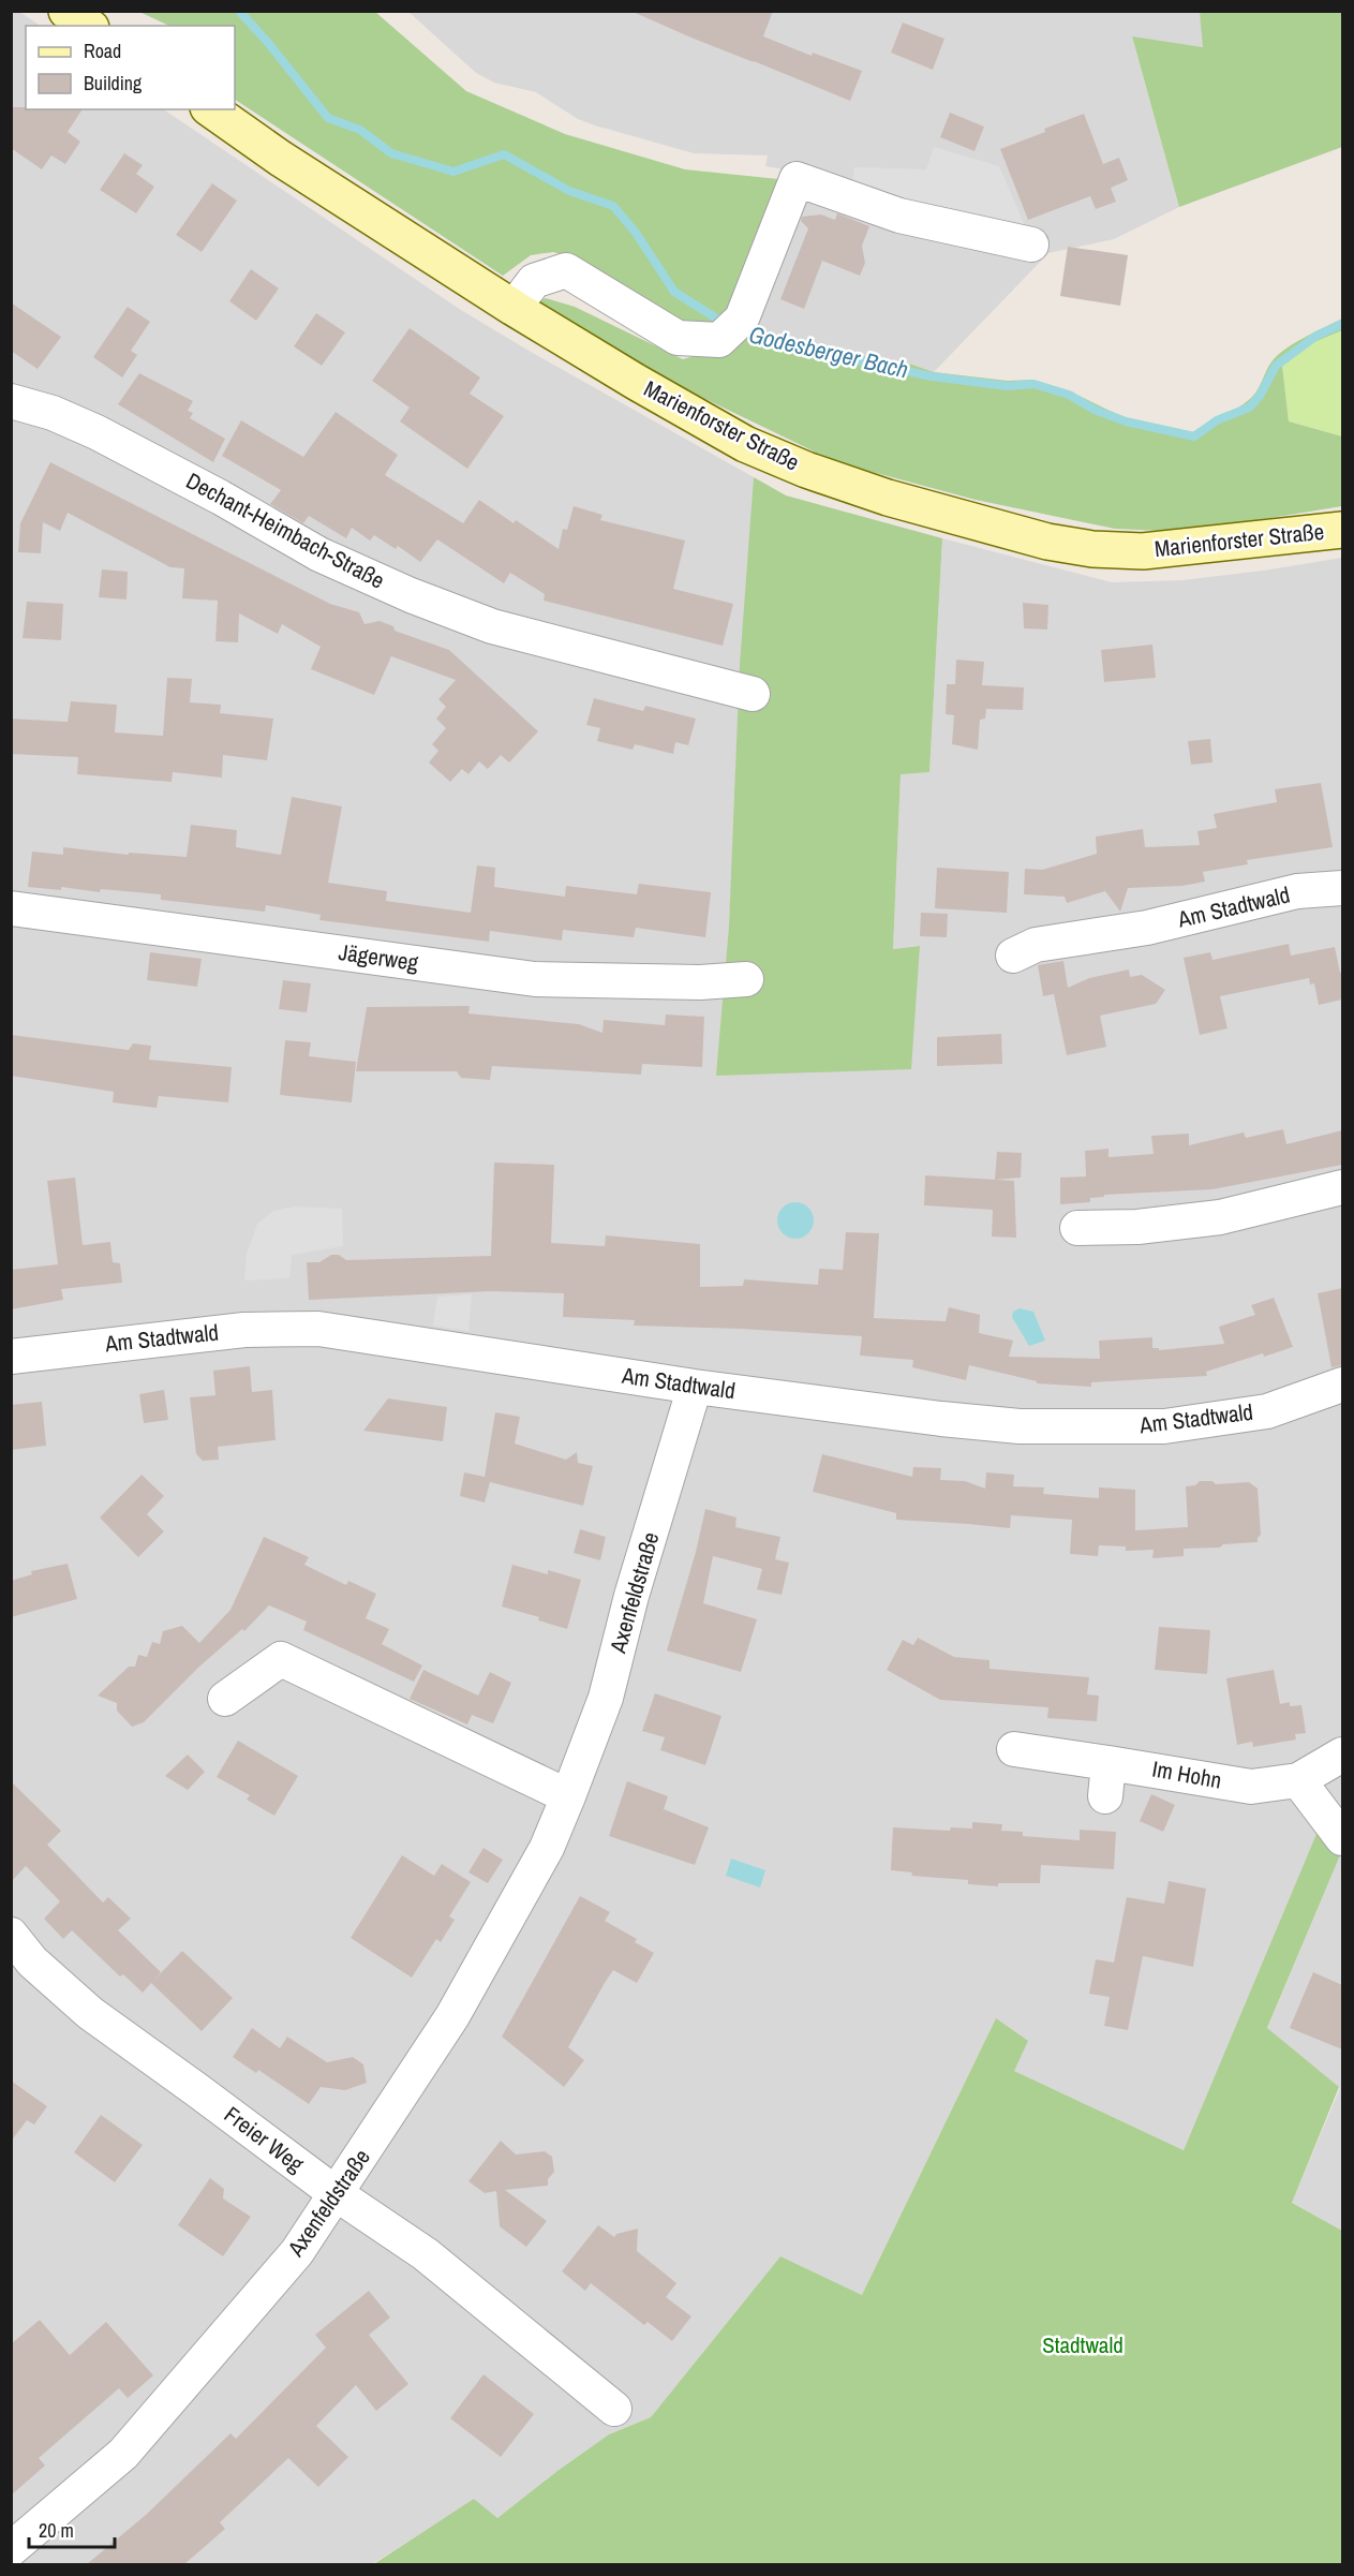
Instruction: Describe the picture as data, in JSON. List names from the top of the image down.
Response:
{
  "streets": {
    "main road": ["Marienforster Straße"],
    "street": [
      "Dechant-Heimbach-Straße",
      "Am Stadtwald",
      "Jägerweg",
      "Axenfeldstraße",
      "Im Hohn",
      "Freier Weg"
    ]
  },
  "crossings": [
    ["Am Stadtwald", "Axenfeldstraße"],
    ["Axenfeldstraße", "Freier Weg"]
  ],
  "water": ["Godesberger Bach"],
  "parks": ["Stadtwald"],
  "legend": ["Road", "Building"],
  "scale_bar": "20 m"
}
